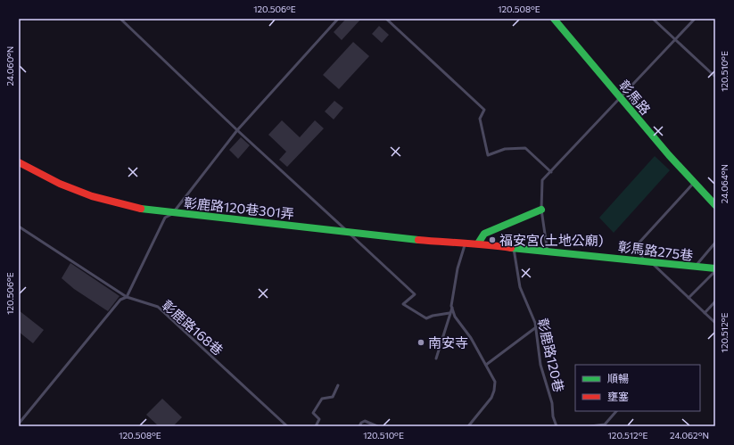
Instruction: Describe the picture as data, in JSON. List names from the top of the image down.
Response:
{
  "streets": {
    "street": ["彰馬路", "彰鹿路120巷301弄", "彰馬路275巷"],
    "lane": ["彰鹿路168巷", "彰鹿路120巷"]
  },
  "crossings": [
    ["彰鹿路120巷301弄", "彰馬路275巷"],
    ["彰馬路275巷", "彰鹿路120巷"]
  ],
  "places": ["福安宮(土地公廟)", "南安寺"],
  "legend": ["順暢", "壅塞"],
  "coordinates": [
    "120.506°E",
    "120.508°E",
    "24.060°N",
    "120.510°E",
    "24.064°N",
    "120.512°E",
    "24.062°N"
  ]
}
